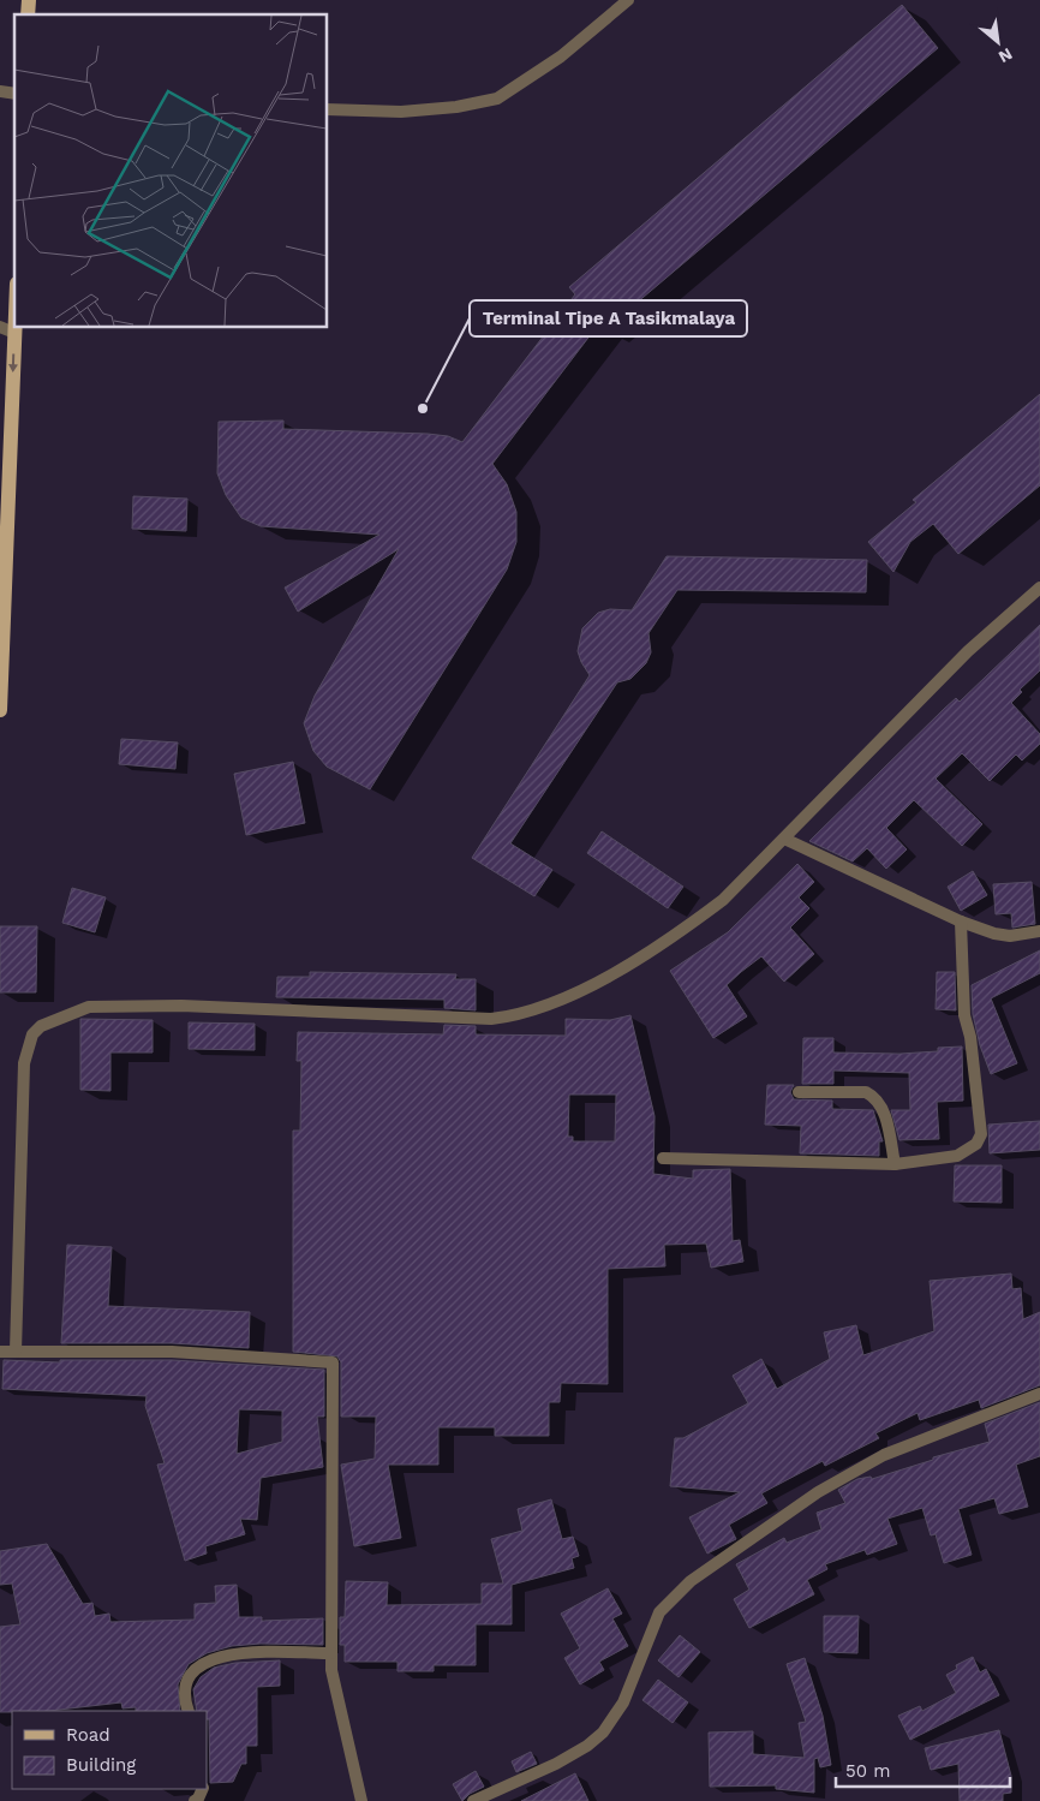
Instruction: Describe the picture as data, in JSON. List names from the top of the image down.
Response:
{
  "places": ["Terminal Tipe A Tasikmalaya"],
  "legend": ["Road", "Building"],
  "scale_bar": "50 m",
  "north": "bottom right"
}
